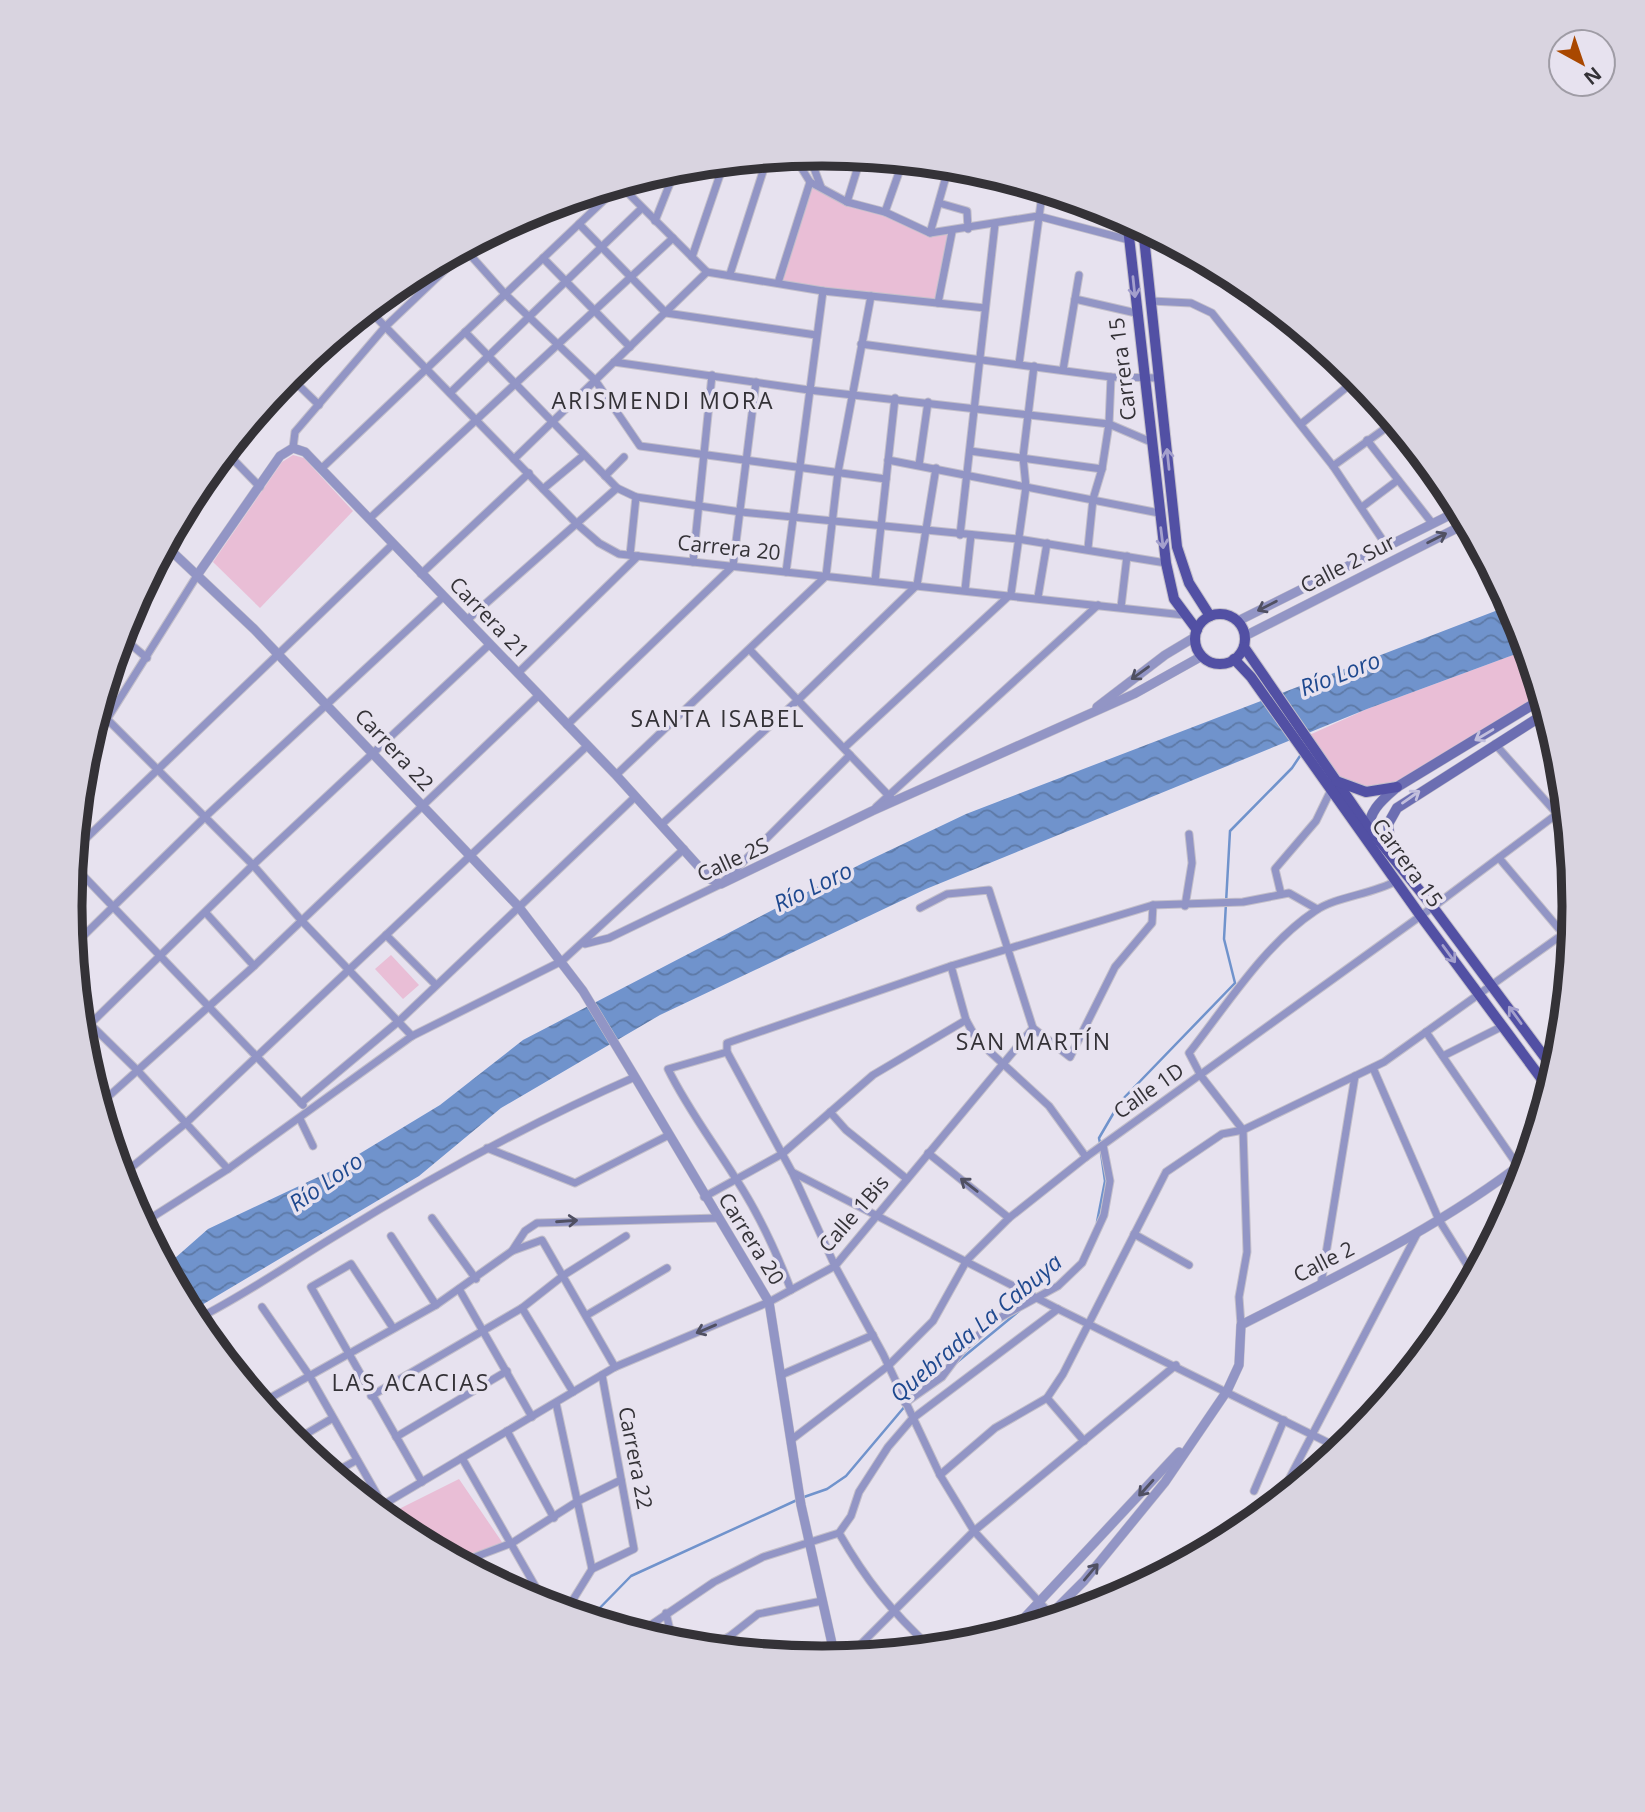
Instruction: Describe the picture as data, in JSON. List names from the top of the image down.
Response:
{
  "streets": {
    "main road": ["Carrera 15"],
    "street": [
      "Carrera 20",
      "Calle 2 Sur",
      "Carrera 21",
      "Carrera 22",
      "Calle 2S",
      "Calle 1D",
      "Calle 1Bis",
      "Calle 2"
    ]
  },
  "crossings": [
    ["Carrera 15", "Carrera 20"],
    ["Carrera 15", "Calle 2 Sur"],
    ["Carrera 15", "Calle 1D"],
    ["Carrera 20", "Carrera 22"],
    ["Carrera 20", "Calle 1D"],
    ["Carrera 20", "Calle 1Bis"],
    ["Carrera 21", "Calle 2S"],
    ["Carrera 22", "Calle 1Bis"]
  ],
  "districts": [
    "ARISMENDI MORA",
    "SANTA ISABEL",
    "SAN MARTÍN",
    "LAS ACACIAS"
  ],
  "water": ["Río Loro", "Quebrada La Cabuya"],
  "north": "bottom right"
}
